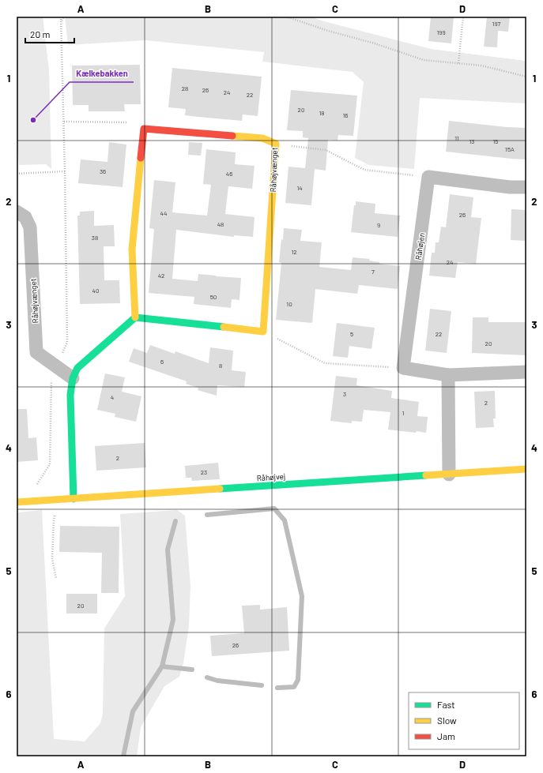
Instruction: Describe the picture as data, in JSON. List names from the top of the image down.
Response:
{
  "streets": {
    "street": ["Råhøjvænget", "Råhøjen", "Råhøjvej"]
  },
  "places": ["Kælkebakken"],
  "house_numbers": [
    "197",
    "199",
    "28",
    "26",
    "24",
    "22",
    "20",
    "18",
    "16",
    "11",
    "13",
    "15",
    "15A",
    "36",
    "46",
    "14",
    "44",
    "26",
    "48",
    "9",
    "38",
    "12",
    "24",
    "7",
    "42",
    "40",
    "50",
    "10",
    "5",
    "22",
    "20",
    "6",
    "8",
    "3",
    "4",
    "2",
    "1",
    "2",
    "23",
    "20",
    "26"
  ],
  "legend": ["Fast", "Slow", "Jam"],
  "scale_bar": "20 m",
  "grid": {
    "columns": [
      "A",
      "B",
      "C",
      "D"
    ],
    "rows": [
      "1",
      "2",
      "3",
      "4",
      "5",
      "6"
    ]
  }
}
